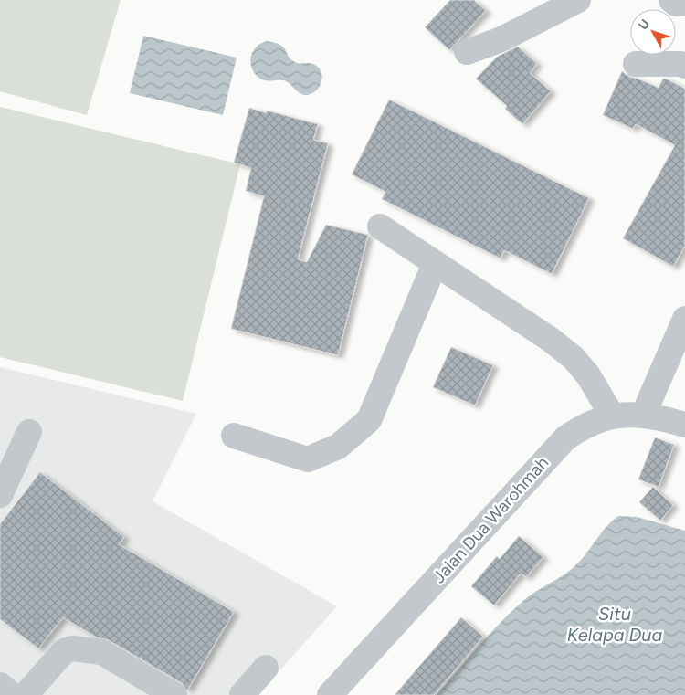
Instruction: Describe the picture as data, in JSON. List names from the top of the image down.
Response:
{
  "streets": {
    "street": ["Jalan Dua Warohmah"]
  },
  "water": ["Situ Kelapa Dua"],
  "north": "top left"
}
